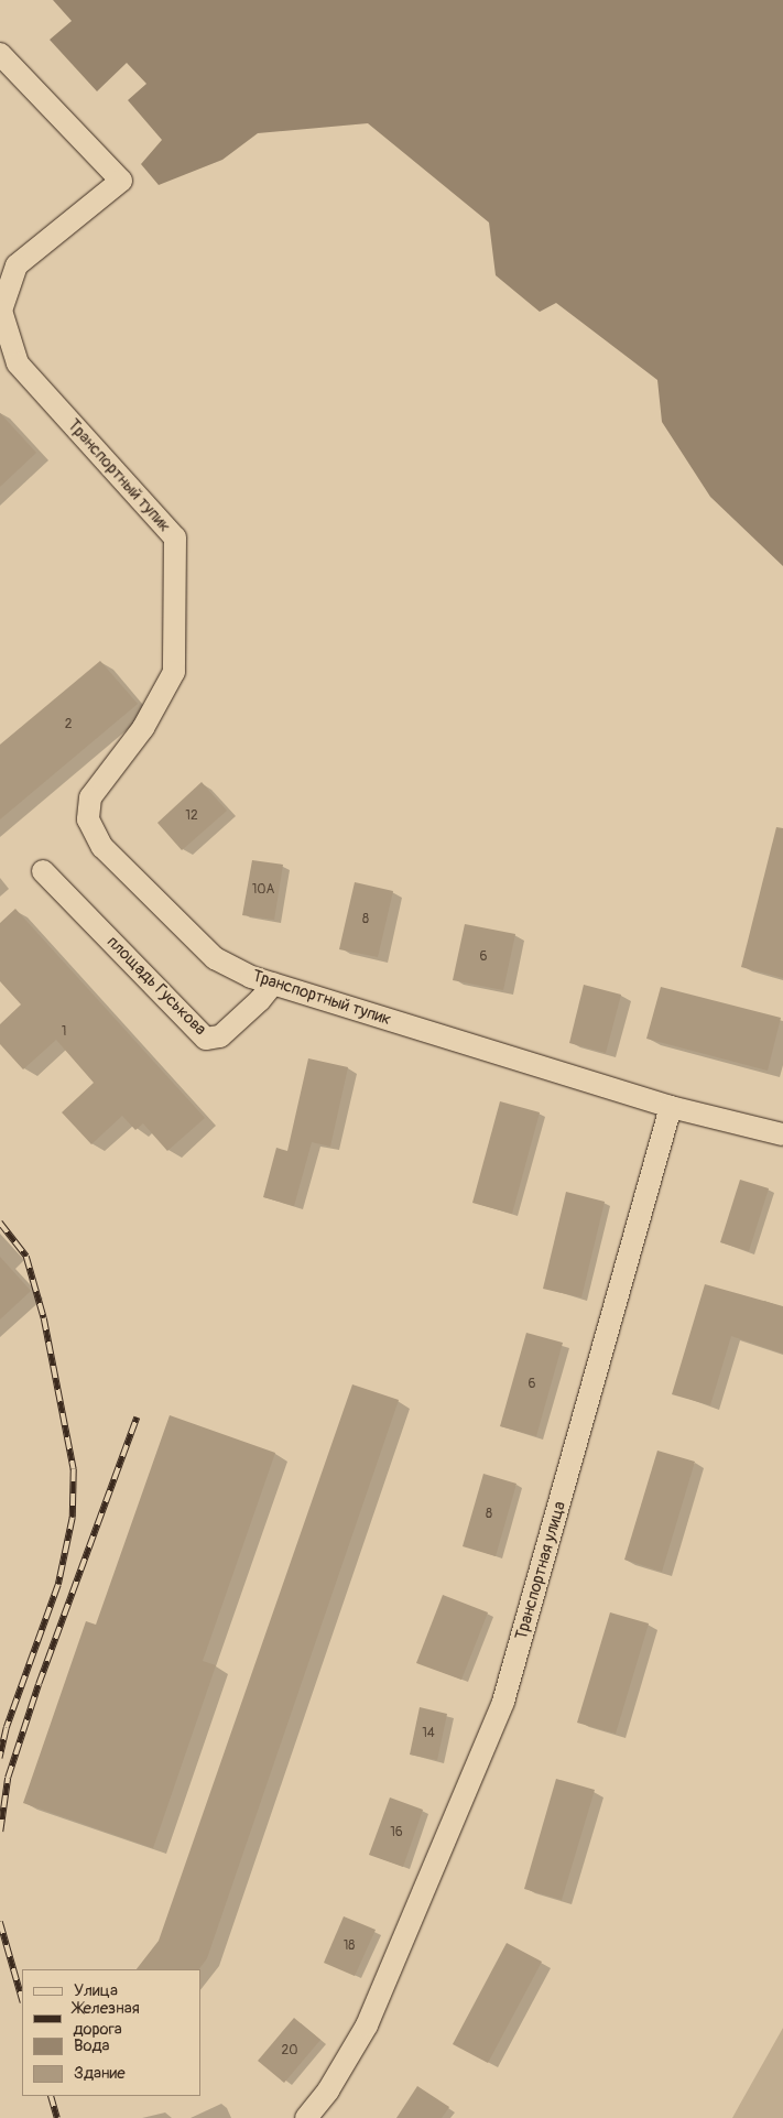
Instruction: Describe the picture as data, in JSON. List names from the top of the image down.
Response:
{
  "streets": {
    "street": ["Транспортный тупик", "площадь Гуськова", "Транспортная улица"]
  },
  "crossings": [
    ["Транспортный тупик", "площадь Гуськова"],
    ["Транспортный тупик", "Транспортная улица"]
  ],
  "house_numbers": [
    "2",
    "12",
    "10А",
    "8",
    "6",
    "1",
    "6",
    "8",
    "14",
    "16",
    "18",
    "20"
  ],
  "legend": [
    "Улица",
    "Железная дорога",
    "Вода",
    "Здание"
  ]
}
